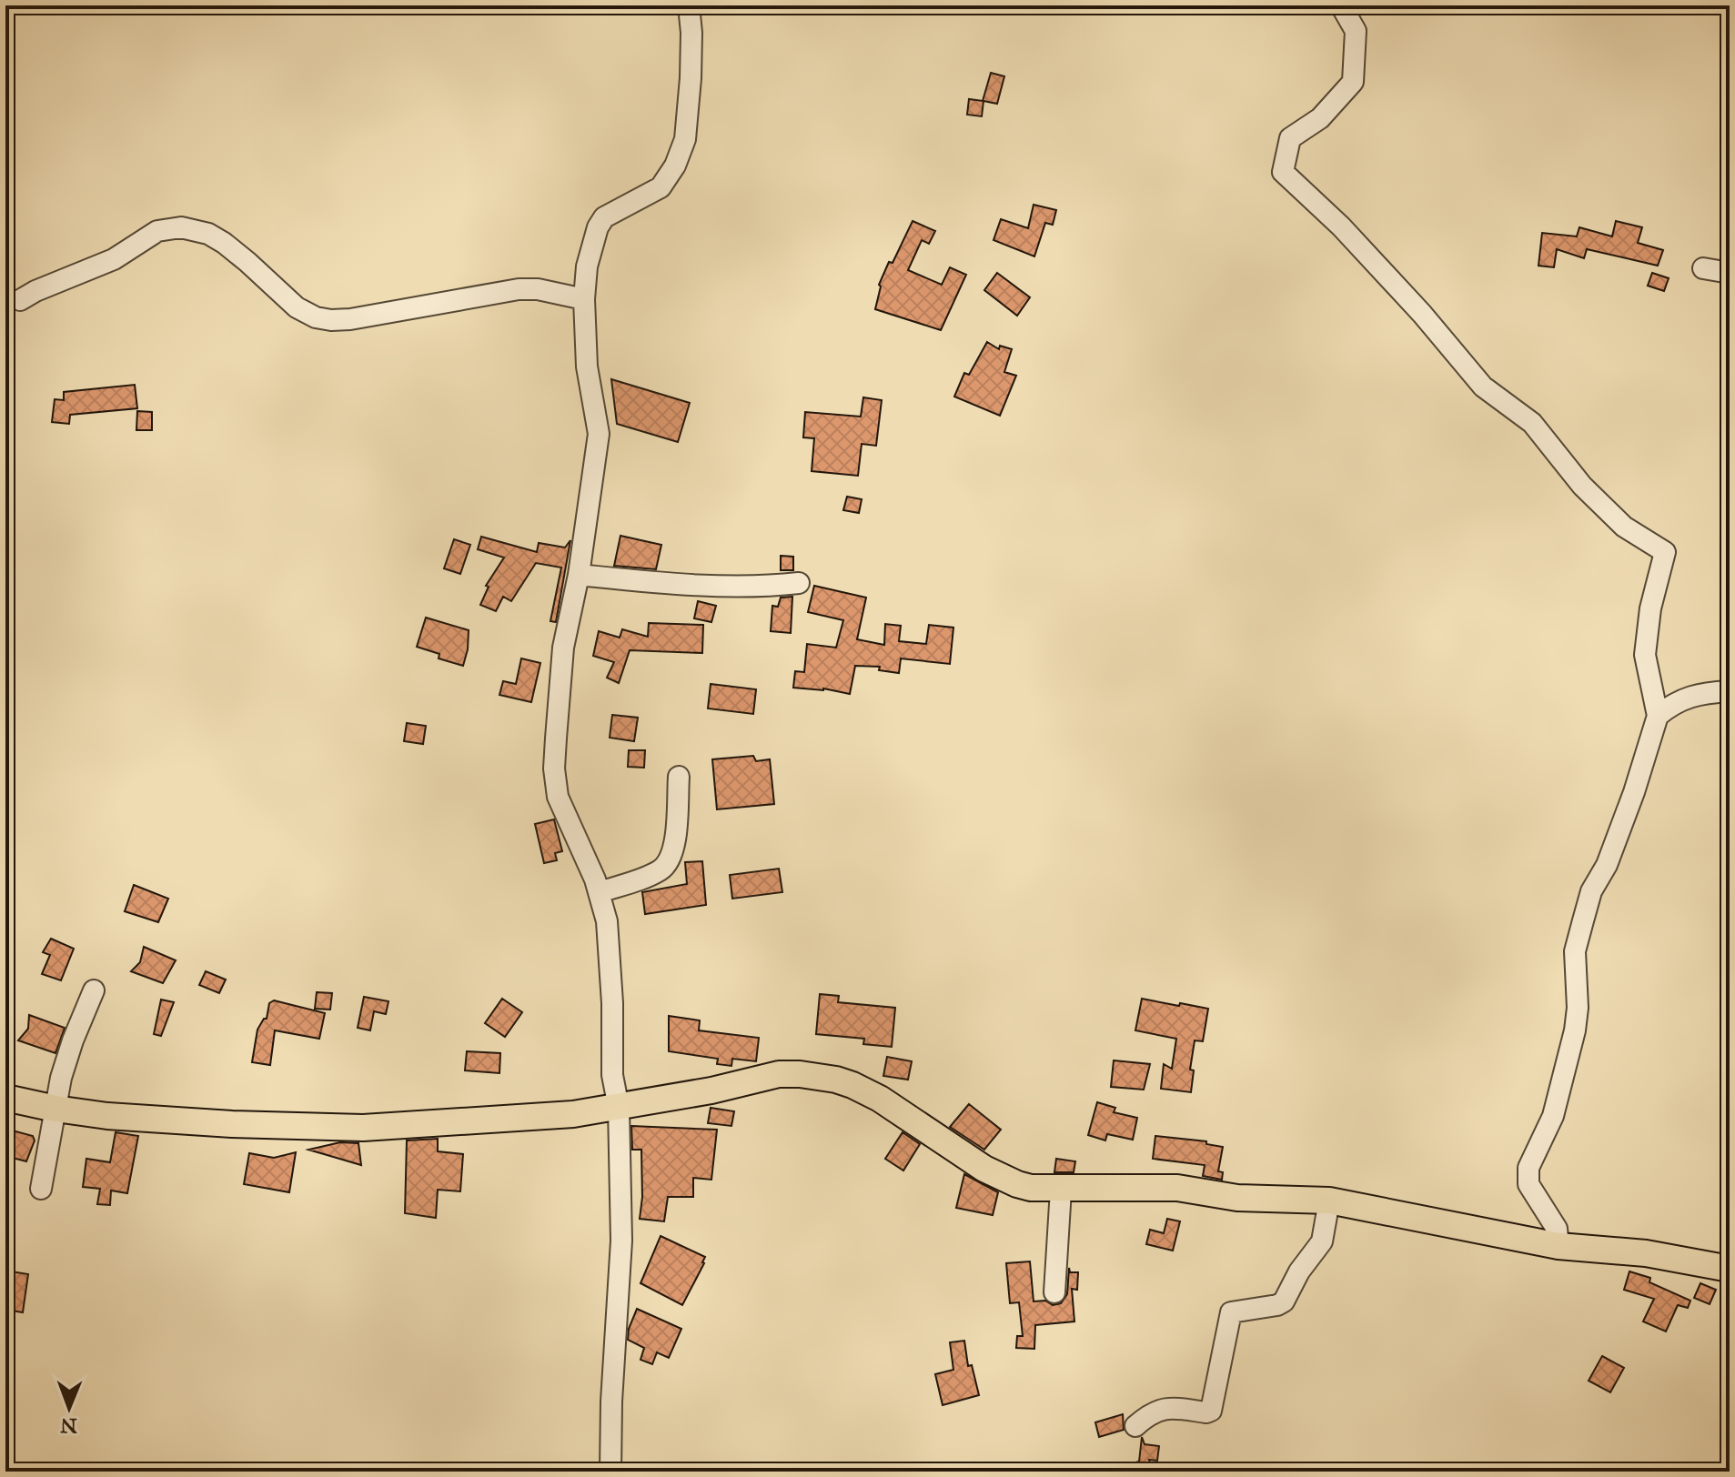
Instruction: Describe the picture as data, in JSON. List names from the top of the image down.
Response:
{
  "north": "bottom"
}
